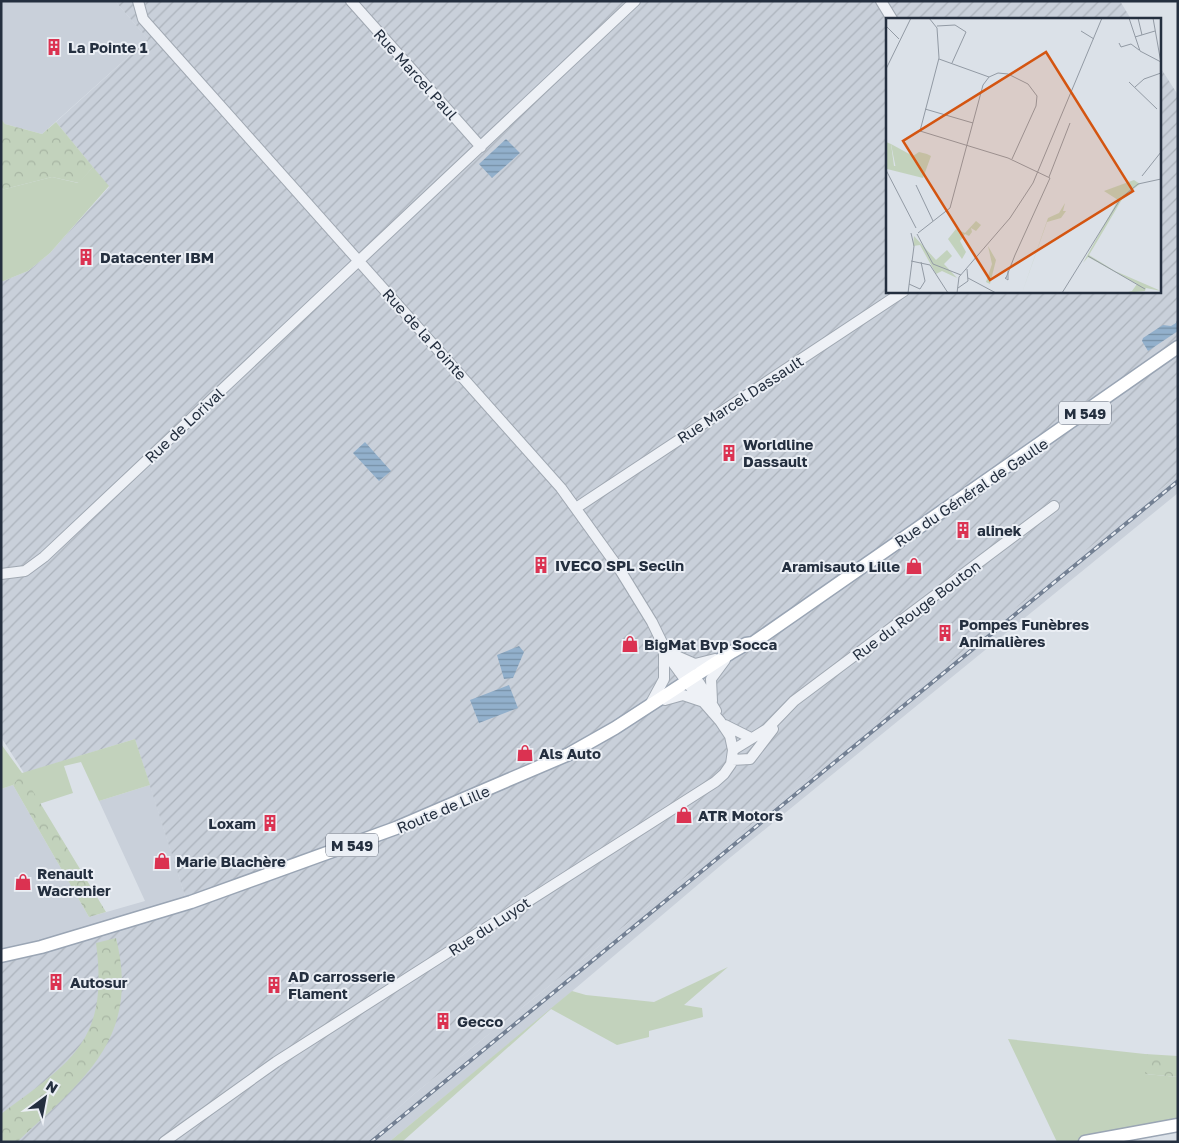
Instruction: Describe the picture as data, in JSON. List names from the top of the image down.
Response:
{
  "streets": {
    "main road": ["M 549", "Rue du Général de Gaulle", "Route de Lille"],
    "street": [
      "Rue Marcel Paul",
      "Rue de la Pointe",
      "Rue Marcel Dassault",
      "Rue de Lorival",
      "Rue du Rouge Bouton",
      "Rue du Luyot"
    ]
  },
  "crossings": [
    ["Rue de la Pointe", "Rue Marcel Dassault"],
    ["Rue de la Pointe", "Rue de Lorival"],
    ["Rue du Général de Gaulle", "Route de Lille"],
    ["Rue du Rouge Bouton", "Rue du Luyot"]
  ],
  "places": {
    "building": [
      "La Pointe 1",
      "Datacenter IBM",
      "Worldline Dassault",
      "alinek",
      "IVECO SPL Seclin",
      "Pompes Funèbres Animalières",
      "Loxam",
      "Autosur",
      "AD carrosserie Flament",
      "Gecco"
    ],
    "shop": [
      "Aramisauto Lille",
      "BigMat Bvp Socca",
      "Als Auto",
      "ATR Motors",
      "Marie Blachère",
      "Renault Wacrenier"
    ]
  },
  "north": "top right"
}
